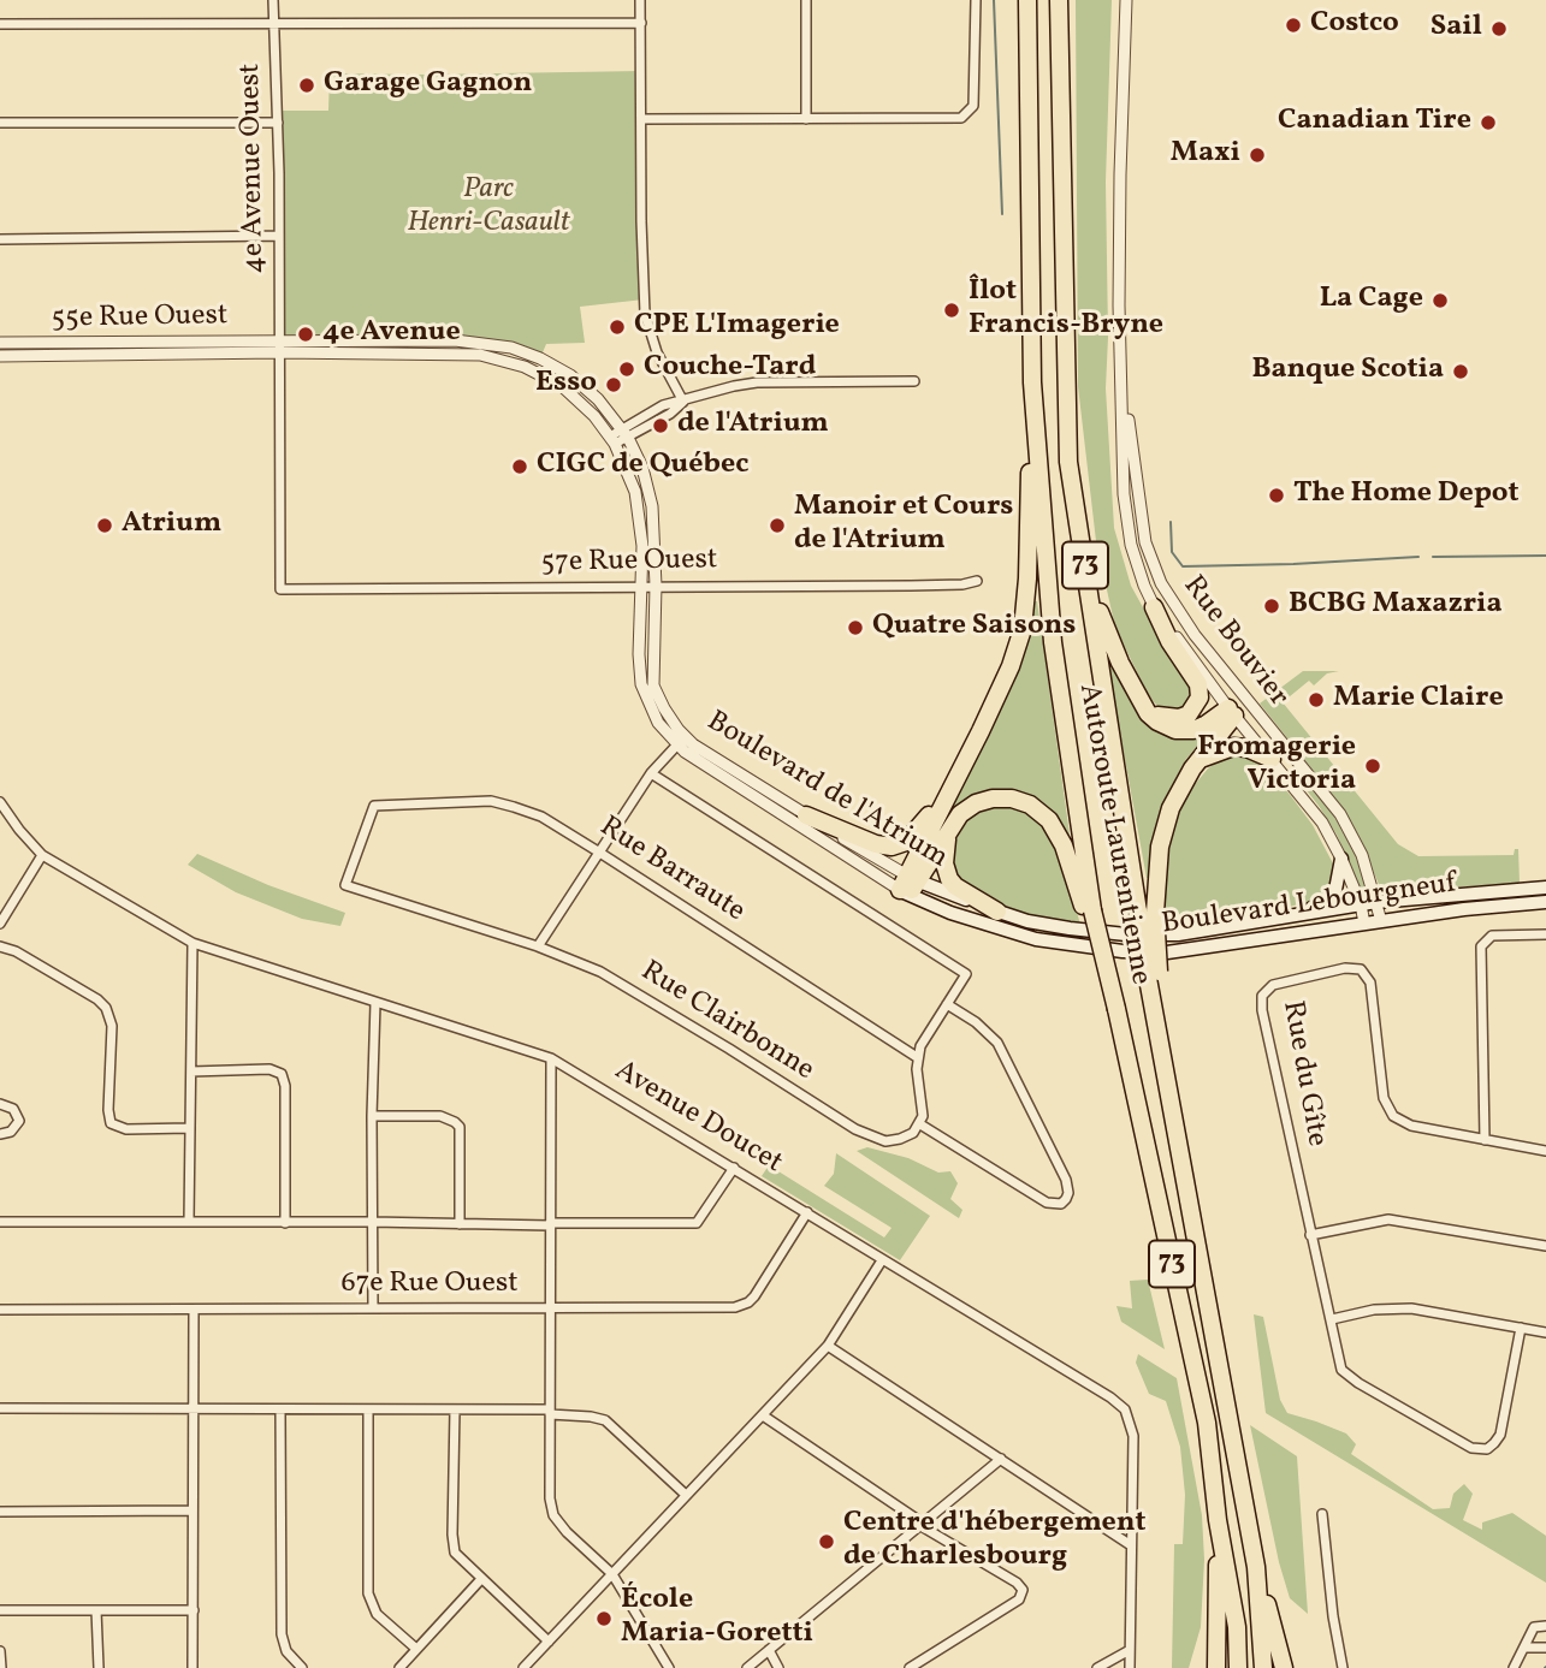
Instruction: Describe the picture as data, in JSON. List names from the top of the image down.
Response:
{
  "streets": {
    "highway": ["73", "Autoroute Laurentienne"],
    "main road": ["Boulevard de l'Atrium", "Boulevard Lebourgneuf"],
    "street": [
      "4e Avenue Ouest",
      "55e Rue Ouest",
      "57e Rue Ouest",
      "Rue Bouvier",
      "Rue Barraute",
      "Rue Clairbonne",
      "Rue du Gîte",
      "Avenue Doucet",
      "67e Rue Ouest"
    ]
  },
  "crossings": [
    ["4e Avenue Ouest", "55e Rue Ouest"],
    ["4e Avenue Ouest", "57e Rue Ouest"],
    ["4e Avenue Ouest", "Boulevard de l'Atrium"],
    ["55e Rue Ouest", "Boulevard de l'Atrium"],
    ["57e Rue Ouest", "Boulevard de l'Atrium"],
    ["Rue Bouvier", "Boulevard Lebourgneuf"],
    ["Boulevard de l'Atrium", "Boulevard Lebourgneuf"],
    ["Rue Barraute", "Rue Clairbonne"],
    ["Avenue Doucet", "67e Rue Ouest"]
  ],
  "parks": ["Parc Henri-Casault"],
  "places": [
    "Costco",
    "Sail",
    "Garage Gagnon",
    "Canadian Tire",
    "Maxi",
    "La Cage",
    "Îlot Francis-Bryne",
    "CPE L'Imagerie",
    "4e Avenue",
    "Couche-Tard",
    "Banque Scotia",
    "Esso",
    "de l'Atrium",
    "CIGC de Québec",
    "The Home Depot",
    "Atrium",
    "Manoir et Cours de l'Atrium",
    "BCBG Maxazria",
    "Quatre Saisons",
    "Marie Claire",
    "Fromagerie Victoria",
    "Centre d'hébergement de Charlesbourg",
    "École Maria-Goretti"
  ]
}
